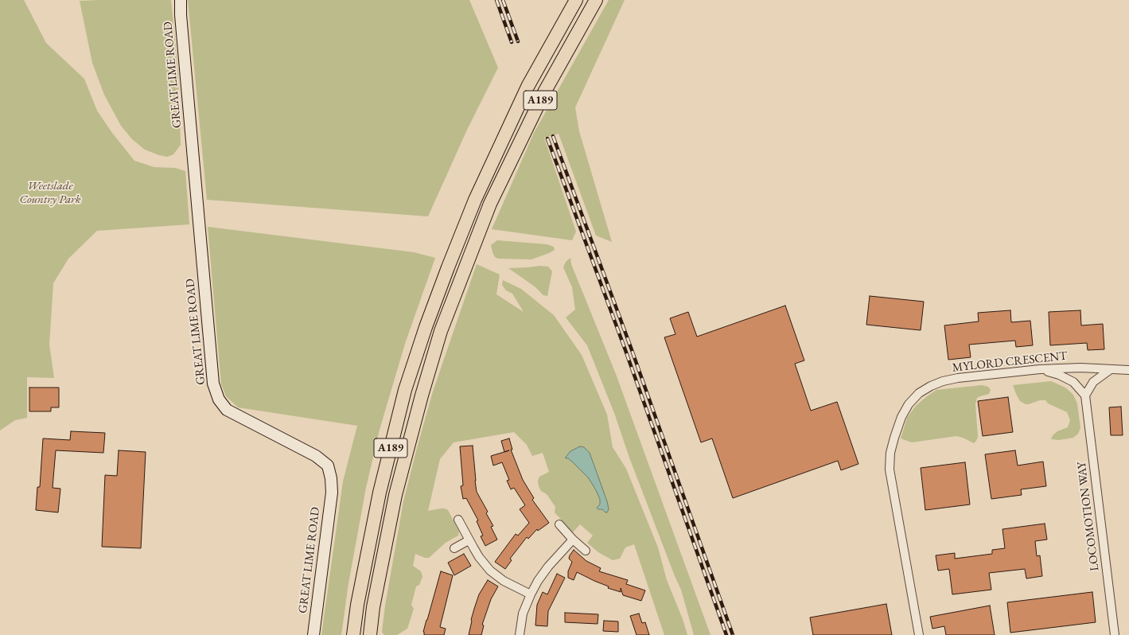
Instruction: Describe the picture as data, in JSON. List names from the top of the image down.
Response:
{
  "streets": {
    "main road": ["GREAT LIME ROAD", "A189"],
    "street": ["MYLORD CRESCENT", "LOCOMOTION WAY"]
  },
  "parks": ["Weetslade Country Park"]
}
